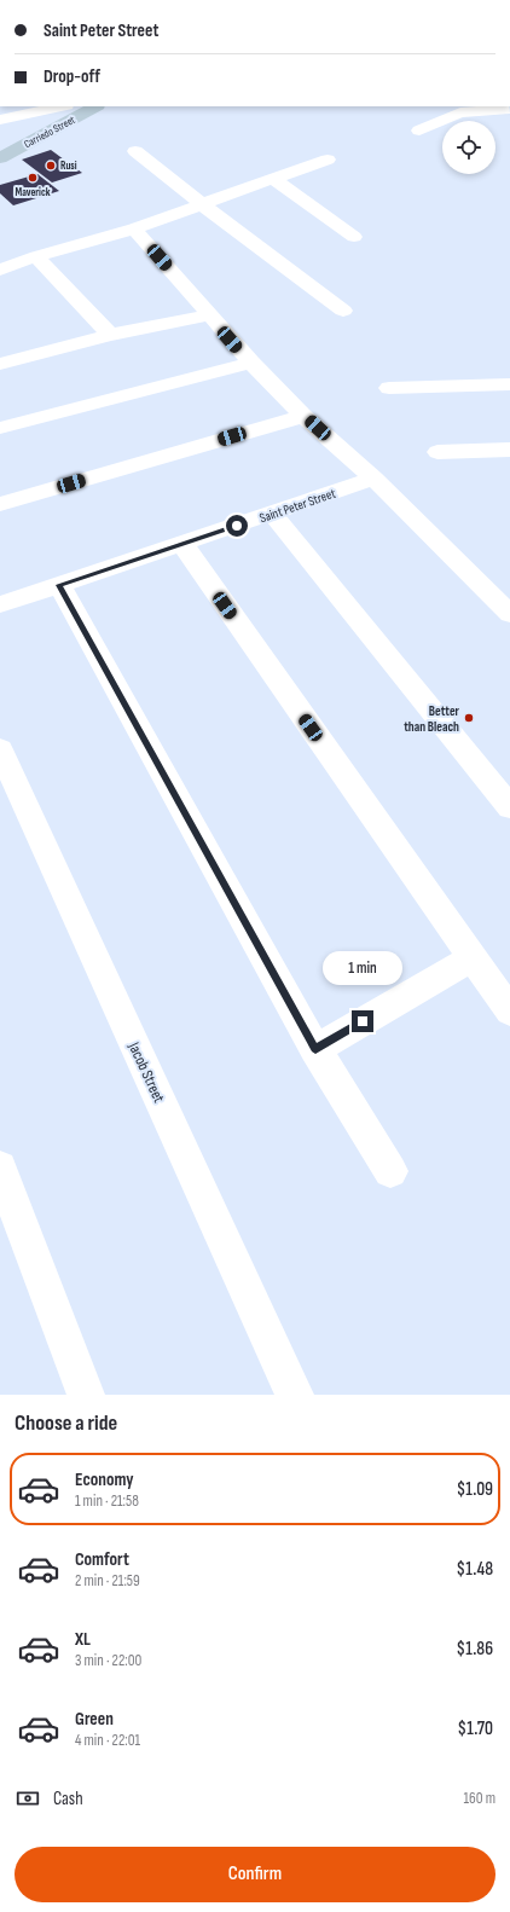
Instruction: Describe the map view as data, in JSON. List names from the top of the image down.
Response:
{
  "streets": {
    "main road": ["Carriedo Street"],
    "street": ["Saint Peter Street", "Jacob Street"]
  },
  "places": ["Rusi", "Maverick", "Better than Bleach"],
  "page": {
    "banner": ["Saint Peter Street", "Drop-off"],
    "bubble": "1 min",
    "heading": "Choose a ride",
    "list": [
      {
        "name": "Economy",
        "note": "1 min · 21:58",
        "value": "$1.09"
      },
      {
        "name": "Comfort",
        "note": "2 min · 21:59",
        "value": "$1.48"
      },
      {
        "name": "XL",
        "note": "3 min · 22:00",
        "value": "$1.86"
      },
      {
        "name": "Green",
        "note": "4 min · 22:01",
        "value": "$1.70"
      }
    ],
    "pay": ["Cash", "160 m"],
    "buttons": "Confirm"
  }
}
